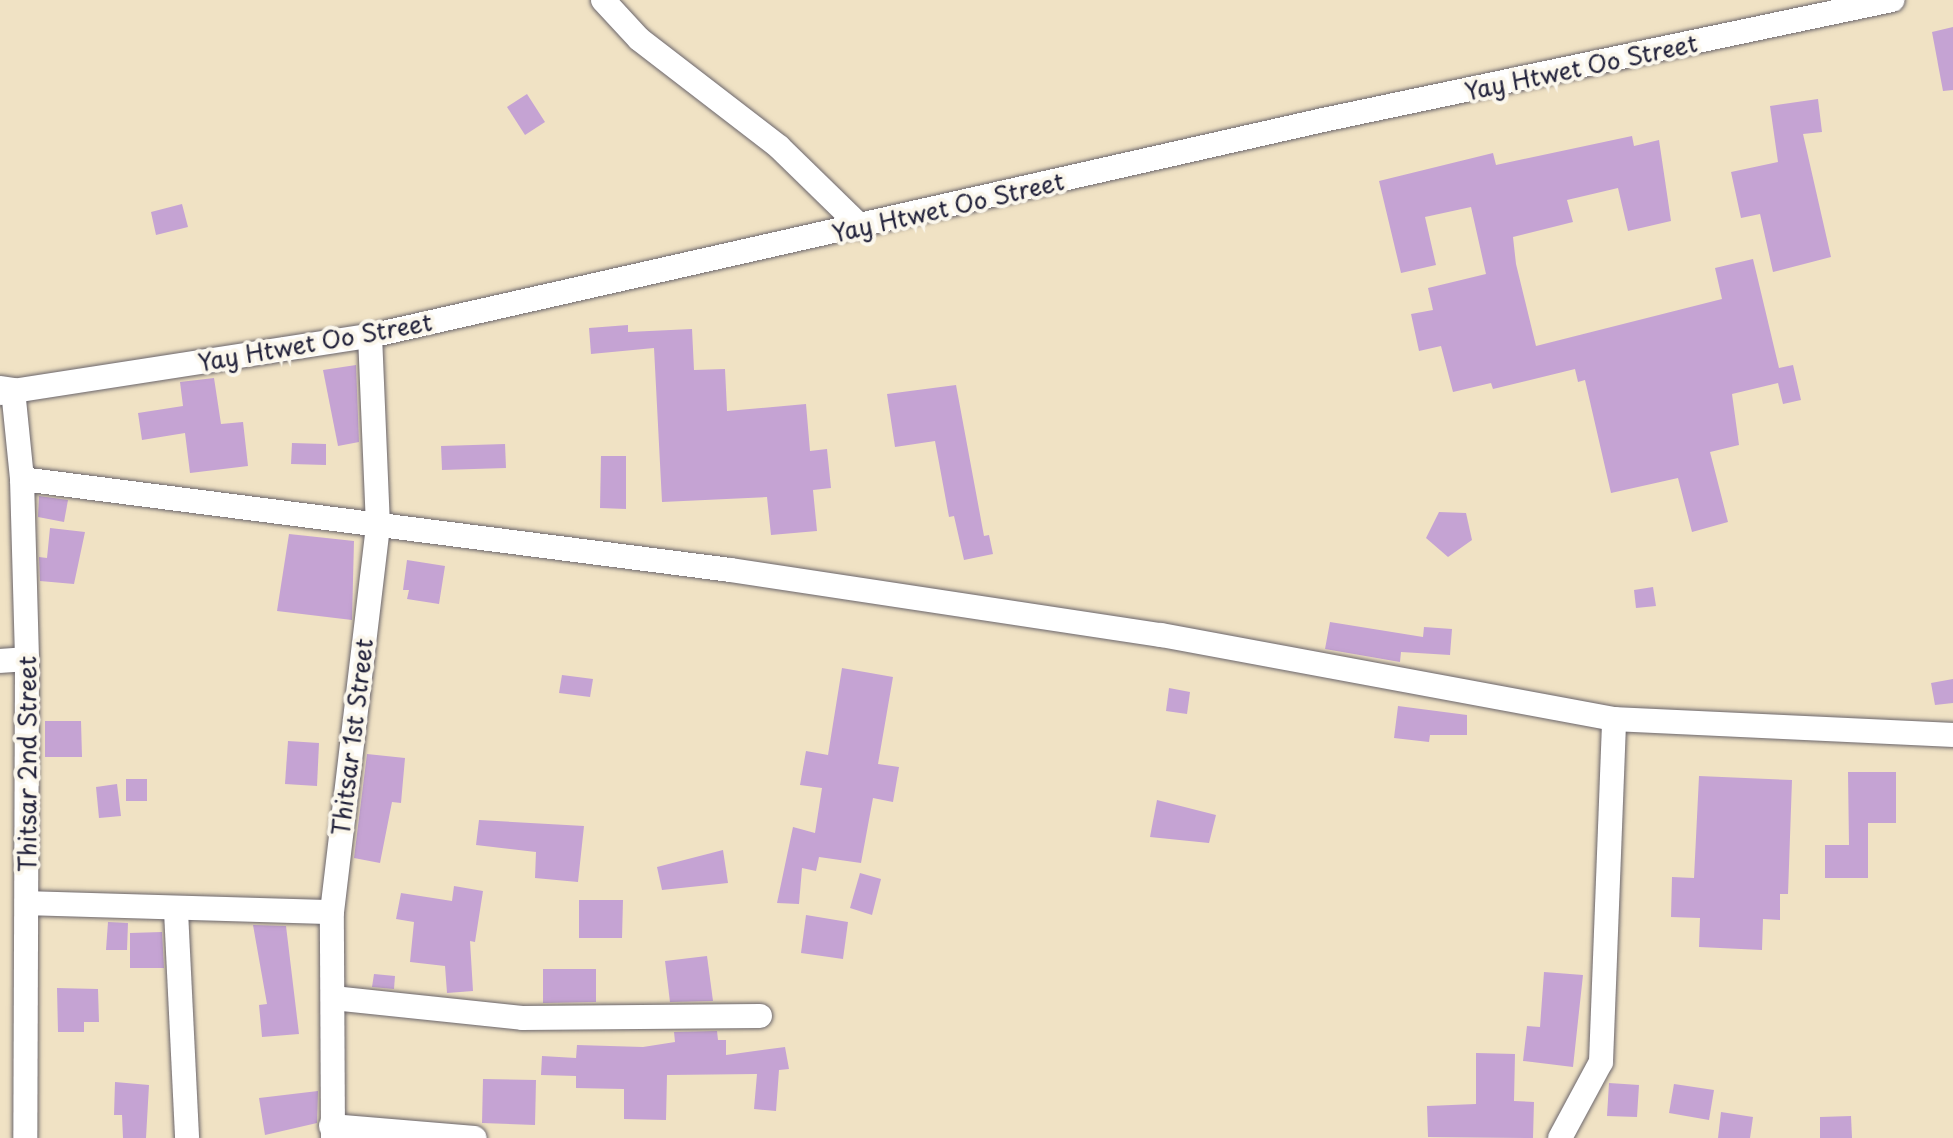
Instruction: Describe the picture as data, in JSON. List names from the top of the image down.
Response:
{
  "streets": {
    "street": ["Yay Htwet Oo Street", "Thitsar 1st Street", "Thitsar 2nd Street"]
  },
  "crossings": [
    ["Yay Htwet Oo Street", "Thitsar 1st Street"],
    ["Yay Htwet Oo Street", "Thitsar 2nd Street"]
  ]
}
